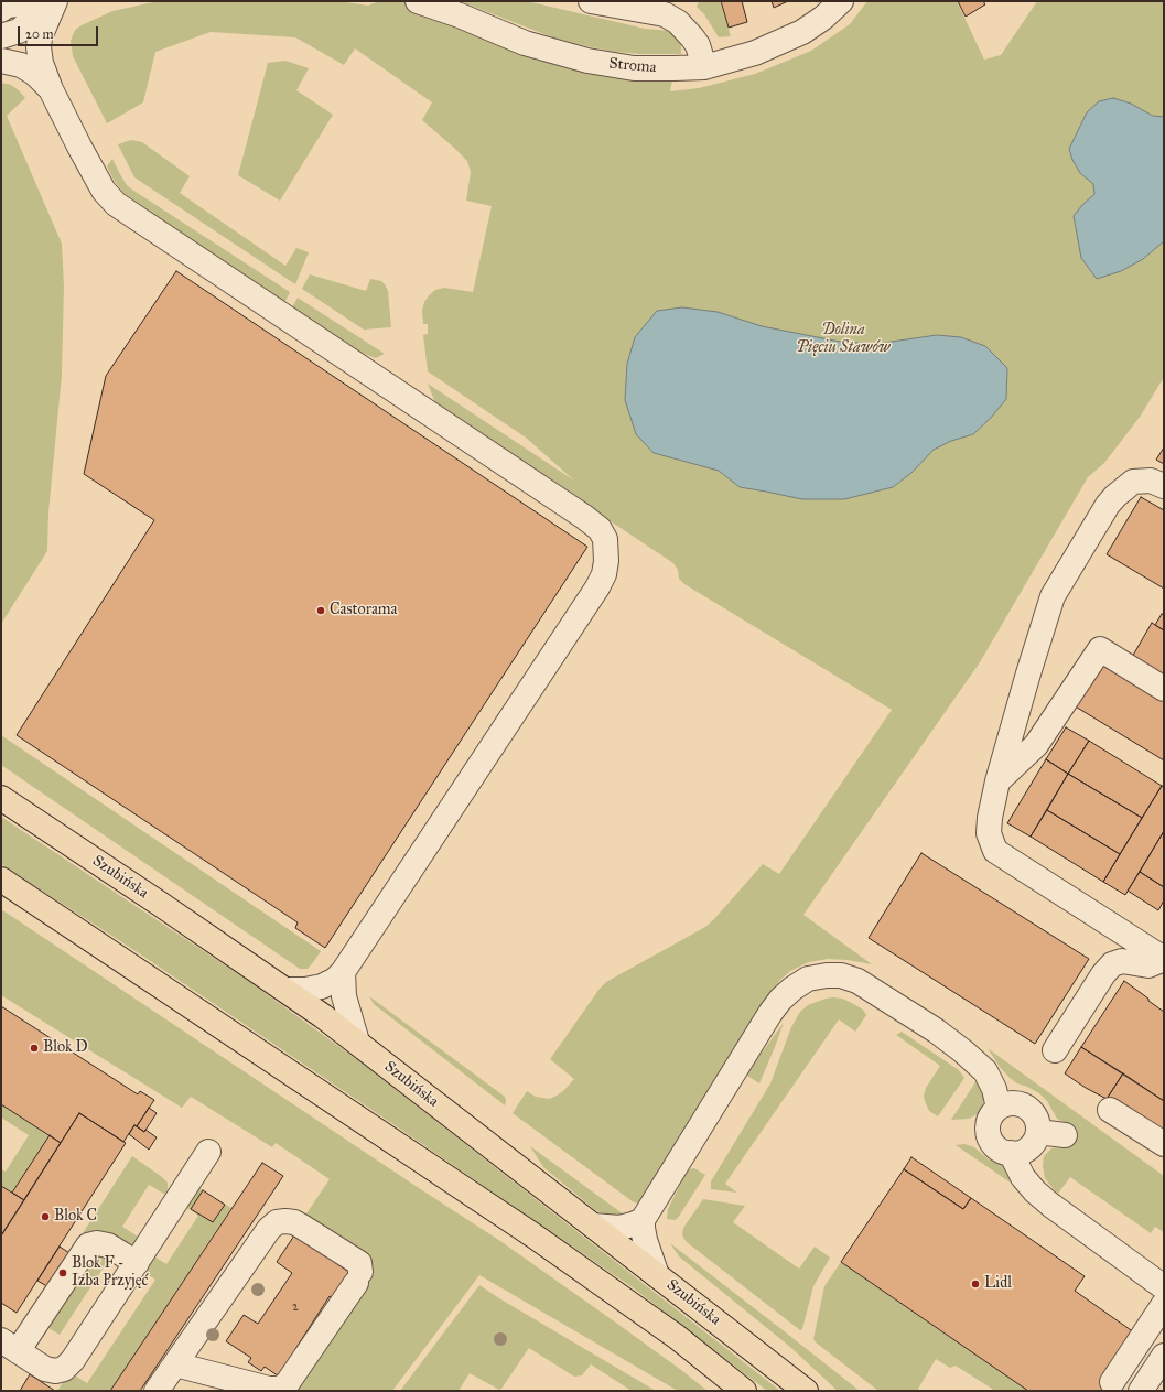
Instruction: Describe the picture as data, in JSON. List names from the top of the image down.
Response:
{
  "streets": {
    "main road": ["Szubińska"],
    "street": ["Stroma"]
  },
  "parks": ["Dolina Pięciu Stawów"],
  "places": [
    "Castorama",
    "Blok D",
    "Blok C",
    "Blok F - Izba Przyjęć",
    "Lidl"
  ],
  "house_numbers": ["2"],
  "scale_bar": "20 m"
}
